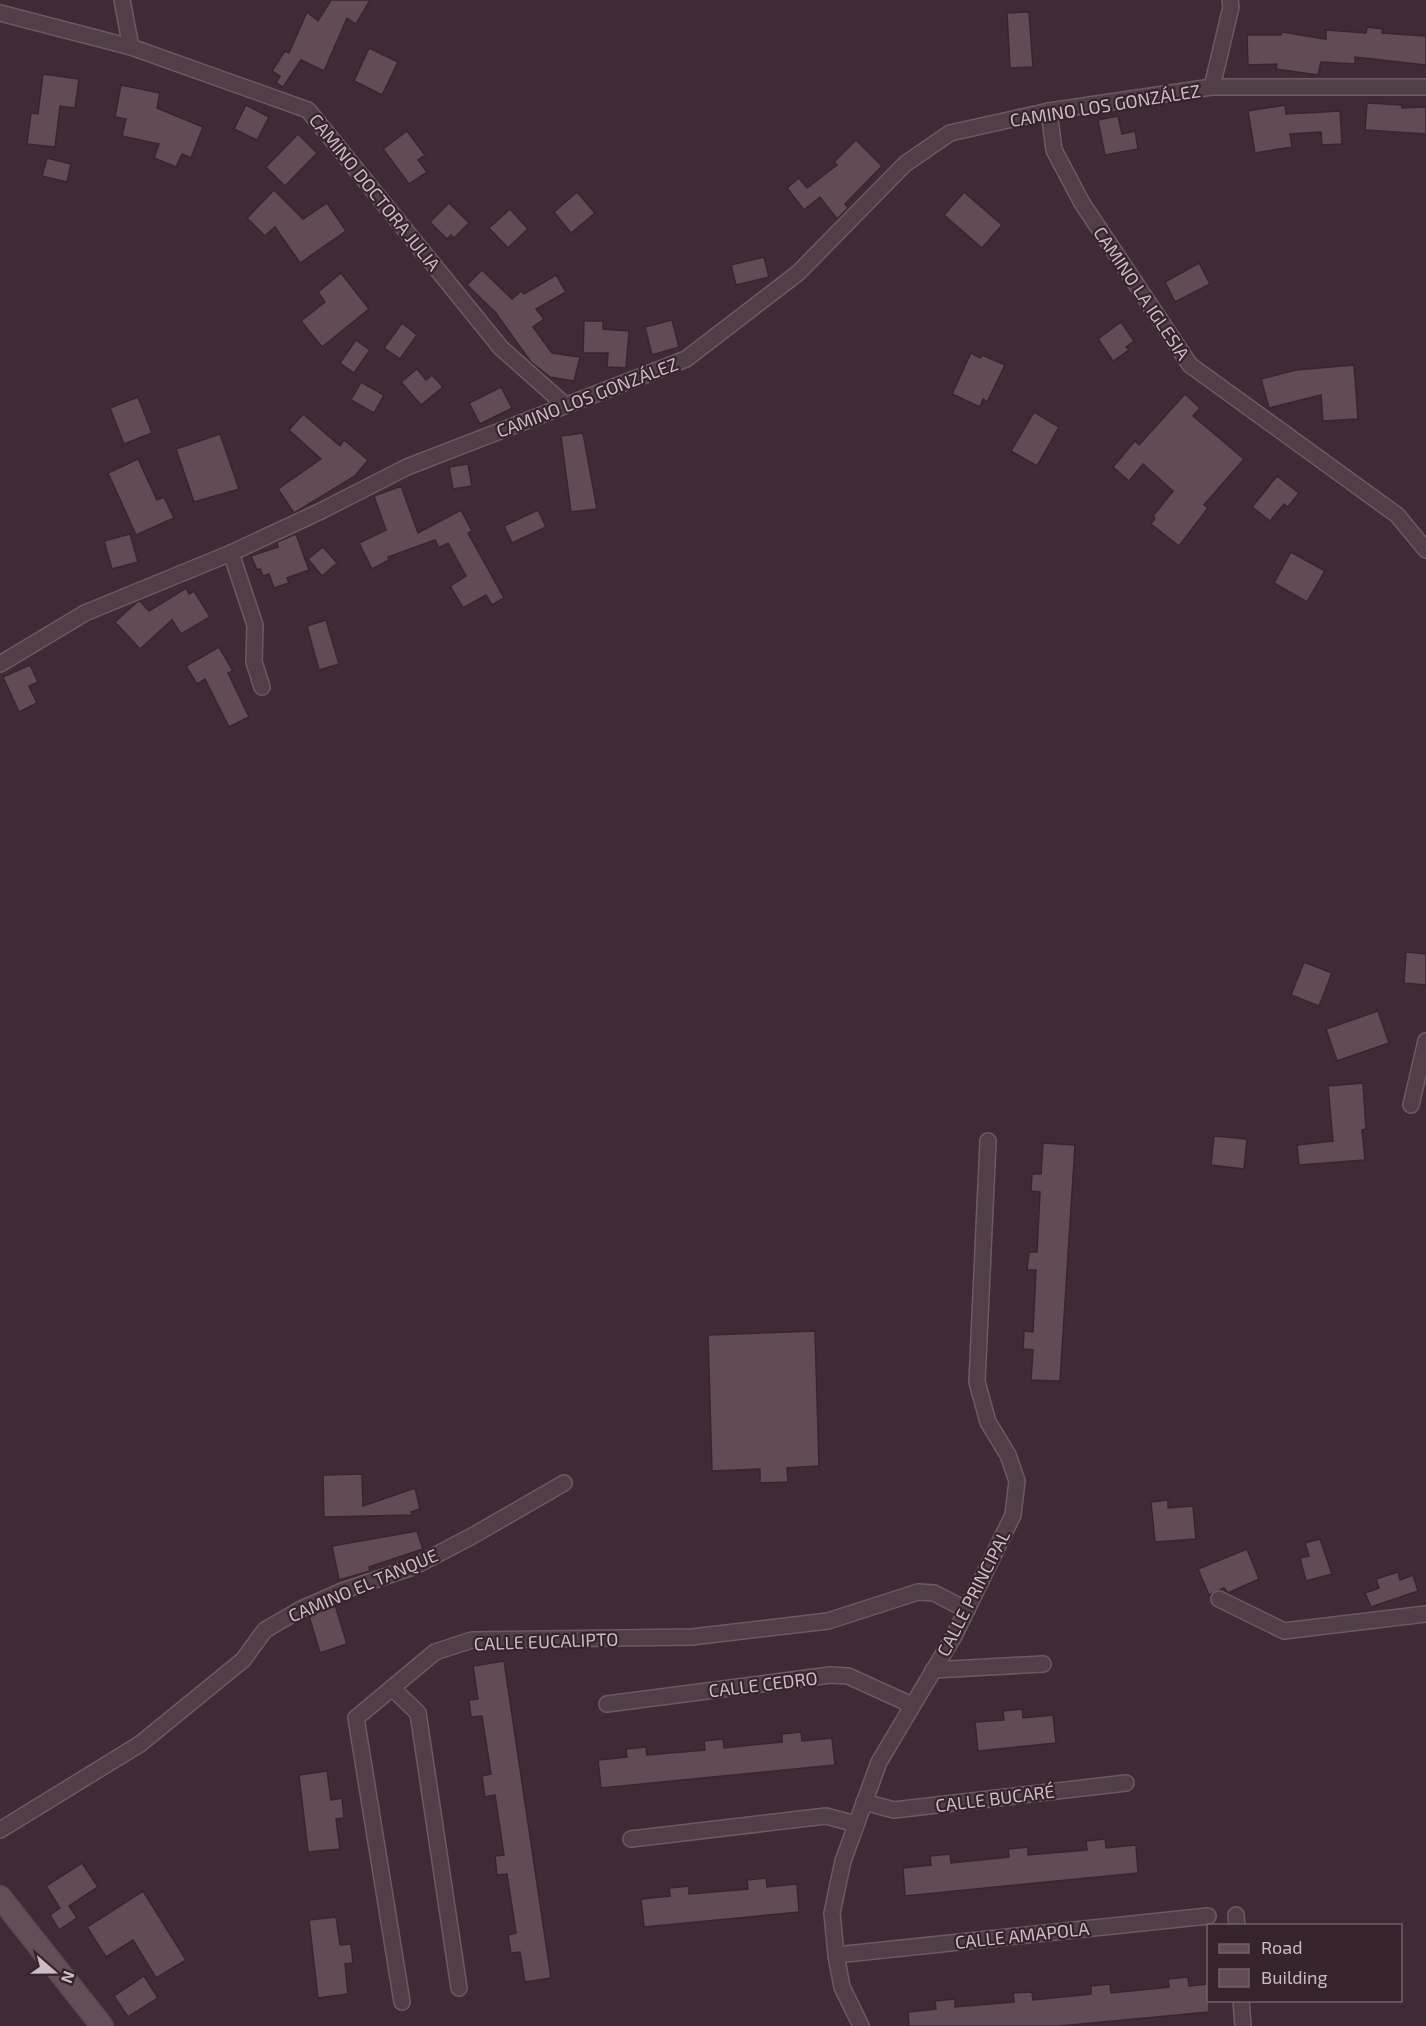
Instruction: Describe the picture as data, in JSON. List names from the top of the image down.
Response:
{
  "streets": {
    "street": [
      "CAMINO LOS GONZÁLEZ",
      "CAMINO DOCTORA JULIA",
      "CAMINO LA IGLESIA",
      "CAMINO EL TANQUE",
      "CALLE PRINCIPAL",
      "CALLE EUCALIPTO",
      "CALLE CEDRO",
      "CALLE BUCARÉ",
      "CALLE AMAPOLA"
    ]
  },
  "crossings": [
    ["CAMINO LOS GONZÁLEZ", "CAMINO DOCTORA JULIA"],
    ["CAMINO LOS GONZÁLEZ", "CAMINO LA IGLESIA"],
    ["CALLE PRINCIPAL", "CALLE EUCALIPTO"],
    ["CALLE PRINCIPAL", "CALLE CEDRO"],
    ["CALLE PRINCIPAL", "CALLE BUCARÉ"],
    ["CALLE PRINCIPAL", "CALLE AMAPOLA"]
  ],
  "legend": ["Road", "Building"],
  "north": "right"
}
